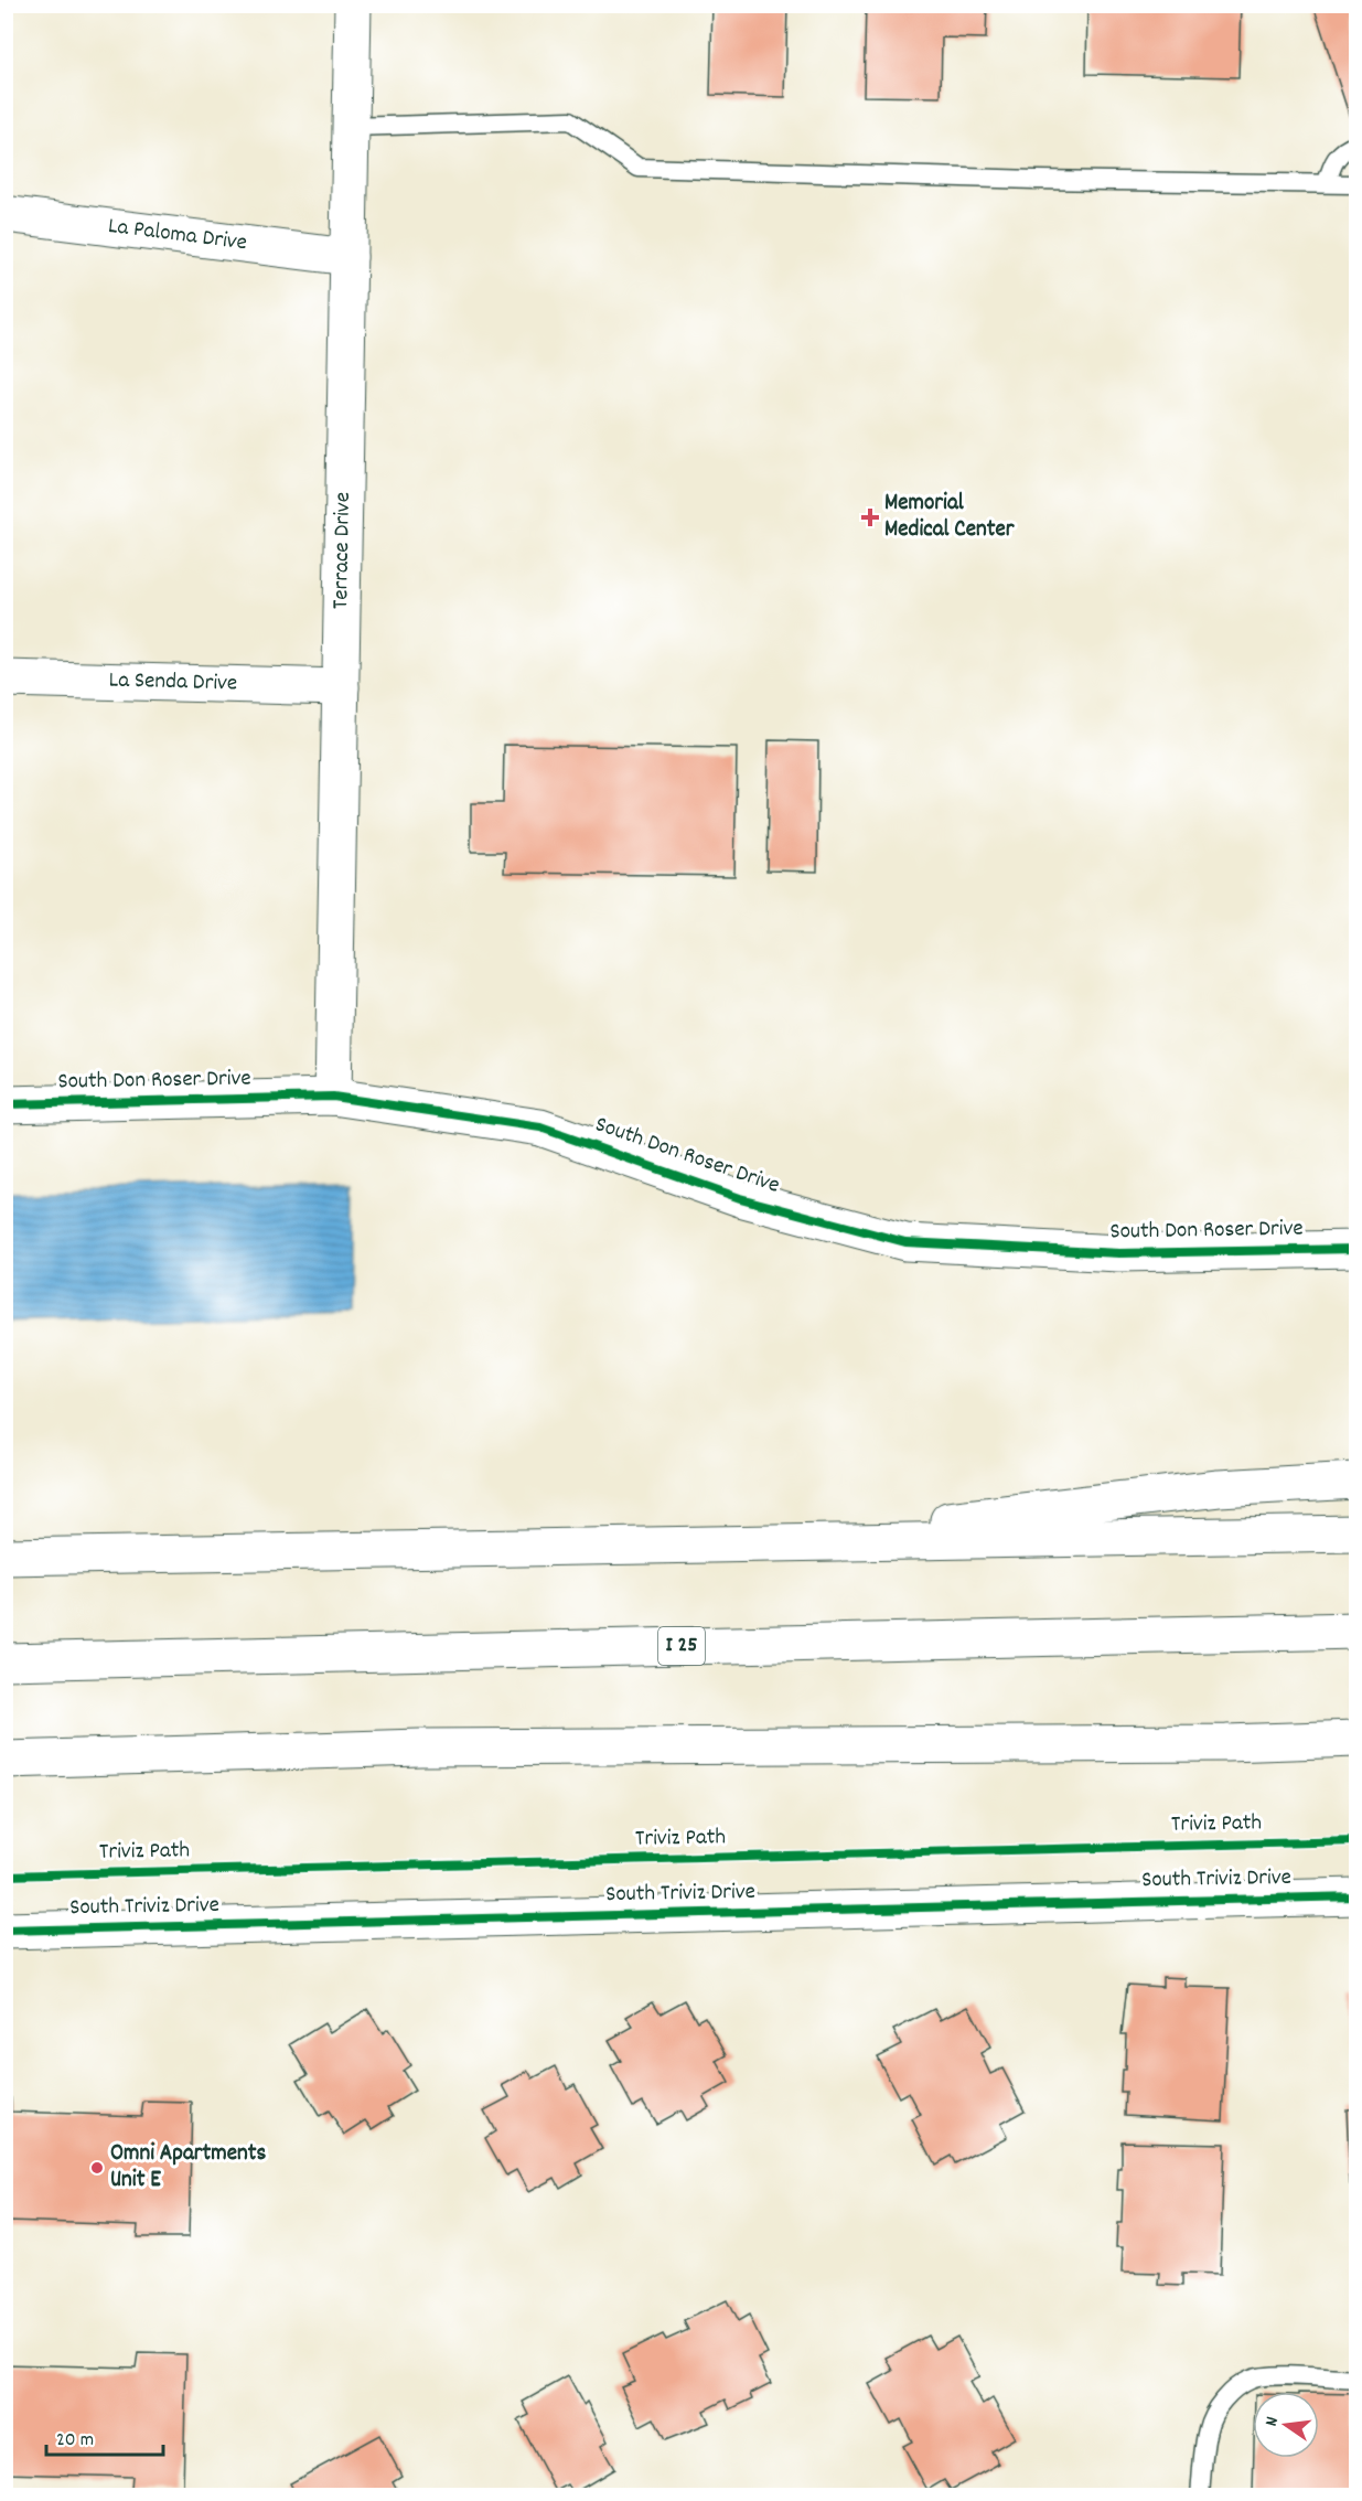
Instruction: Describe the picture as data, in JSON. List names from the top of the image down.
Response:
{
  "streets": {
    "main road": [
      "La Paloma Drive",
      "Terrace Drive",
      "La Senda Drive",
      "South Don Roser Drive",
      "I 25",
      "South Triviz Drive"
    ],
    "cycle path": ["Triviz Path"]
  },
  "crossings": [
    ["La Paloma Drive", "Terrace Drive"],
    ["Terrace Drive", "La Senda Drive"],
    ["Terrace Drive", "South Don Roser Drive"]
  ],
  "places": {
    "health": ["Memorial Medical Center"],
    "other": ["Omni Apartments Unit E"]
  },
  "scale_bar": "20 m",
  "north": "left"
}
